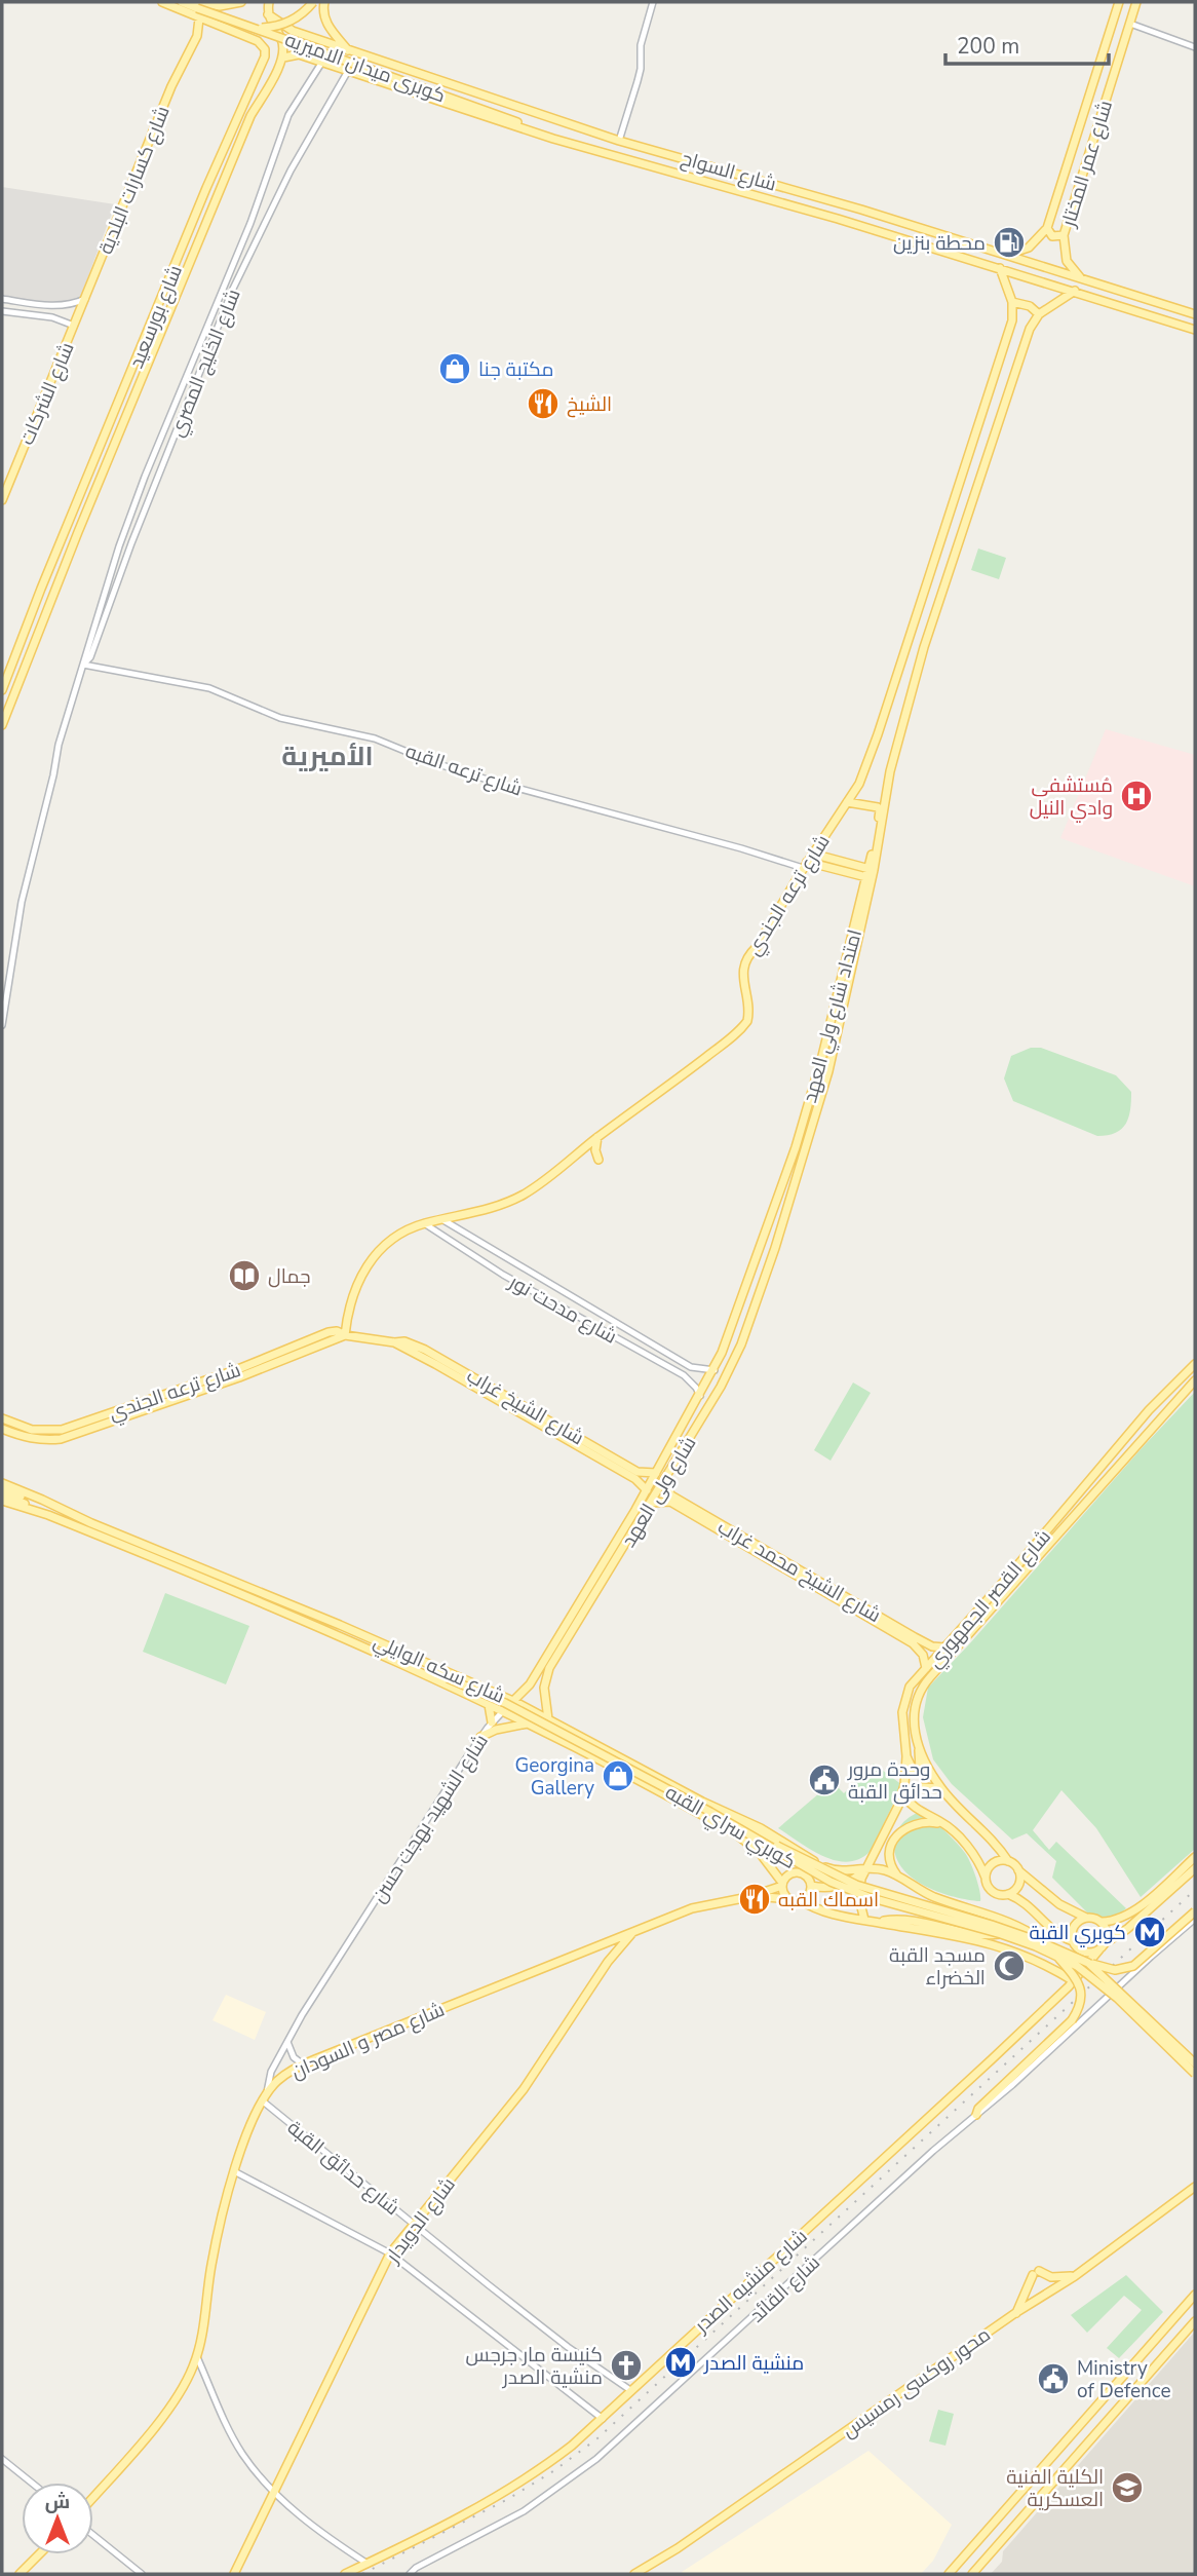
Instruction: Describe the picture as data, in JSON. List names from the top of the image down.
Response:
{
  "streets": {
    "main road": [
      "كوبرى ميدان الاميريه",
      "شارع عمر المختار",
      "شارع السواح",
      "شارع كسارات البلدية",
      "شارع بورسعيد",
      "شارع الشركات",
      "شارع ترعه القبه",
      "شارع ترعه الجندي",
      "امتداد شارع ولي العهد",
      "شارع الشيخ غراب",
      "شارع ولى العهد",
      "شارع الشيخ محمد غراب",
      "شارع القصر الجمهوري",
      "شارع سكه الوايلي",
      "كوبري سراي القبه",
      "شارع مصر و السودان",
      "شارع الدويدار",
      "شارع منشيه الصدر",
      "محور روكسى رمسيس"
    ],
    "street": [
      "شارع الخليج المصري",
      "شارع مدحت نور",
      "شارع الشهيد بهجت حسن",
      "شارع حدائق القبة",
      "شارع القائد"
    ]
  },
  "crossings": [
    ["كوبرى ميدان الاميريه", "شارع السواح"],
    ["شارع عمر المختار", "شارع السواح"],
    ["شارع السواح", "شارع الخليج المصري"],
    ["شارع السواح", "شارع ترعه الجندي"],
    ["شارع كسارات البلدية", "شارع بورسعيد"],
    ["شارع كسارات البلدية", "شارع الشركات"],
    ["شارع الخليج المصري", "شارع ترعه القبه"],
    ["شارع ترعه القبه", "شارع ترعه الجندي"],
    ["شارع ترعه القبه", "امتداد شارع ولي العهد"],
    ["شارع ترعه الجندي", "شارع مدحت نور"],
    ["شارع ترعه الجندي", "شارع الشيخ غراب"],
    ["امتداد شارع ولي العهد", "شارع ولى العهد"],
    ["شارع مدحت نور", "شارع ولى العهد"],
    ["شارع الشيخ غراب", "شارع ولى العهد"],
    ["شارع ولى العهد", "شارع الشيخ محمد غراب"],
    ["شارع ولى العهد", "شارع سكه الوايلي"],
    ["شارع ولى العهد", "شارع الشهيد بهجت حسن"],
    ["شارع الشيخ محمد غراب", "شارع القصر الجمهوري"],
    ["شارع القصر الجمهوري", "شارع سكه الوايلي"],
    ["شارع سكه الوايلي", "شارع الشهيد بهجت حسن"],
    ["شارع سكه الوايلي", "كوبري سراي القبه"],
    ["شارع سكه الوايلي", "شارع مصر و السودان"],
    ["شارع مصر و السودان", "شارع حدائق القبة"],
    ["شارع مصر و السودان", "شارع الدويدار"],
    ["شارع حدائق القبة", "شارع الدويدار"],
    ["شارع حدائق القبة", "شارع منشيه الصدر"]
  ],
  "districts": ["الأميرية"],
  "places": {
    "fuel station": ["محطة بنزين"],
    "shop": ["مكتبة جنا", "Georgina Gallery"],
    "restaurant": ["الشيخ", "اسماك القبه"],
    "hospital": ["مُستشفى وادي النيل"],
    "library": ["جمال"],
    "public building": ["وحدة مرور حدائق القبة", "Ministry of Defence"],
    "metro station": ["كوبري القبة", "منشية الصدر"],
    "mosque": ["مسجد القبة الخضراء"],
    "church": ["كنيسة مار جرجس منشية الصدر"],
    "school or university": ["الكلية الفنية العسكرية"]
  },
  "scale_bar": "200 m",
  "north": "top"
}
